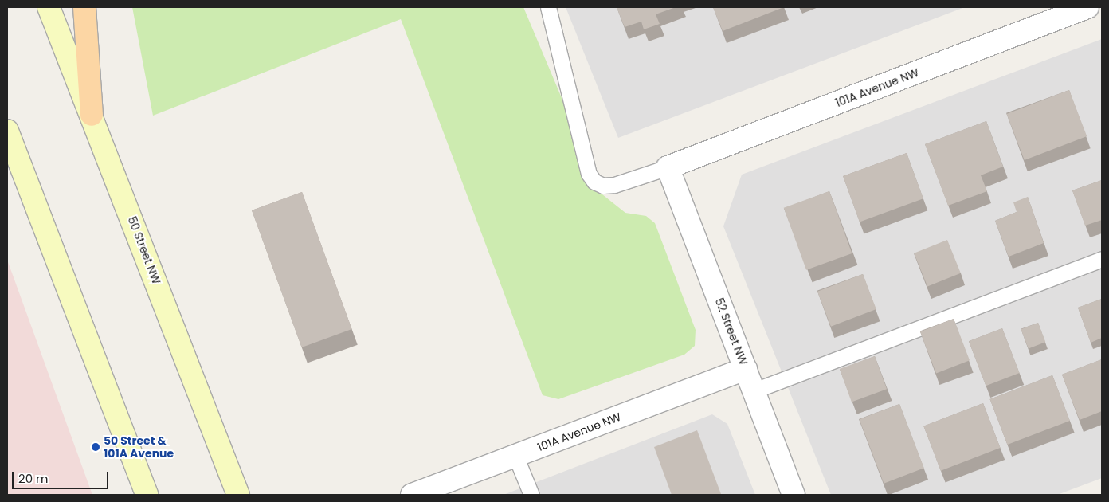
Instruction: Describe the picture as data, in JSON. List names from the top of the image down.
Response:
{
  "streets": {
    "main road": ["50 Street NW"],
    "street": ["101A Avenue NW", "52 Street NW"]
  },
  "crossings": [
    ["101A Avenue NW", "52 Street NW"]
  ],
  "places": ["50 Street & 101A Avenue"],
  "scale_bar": "20 m"
}
